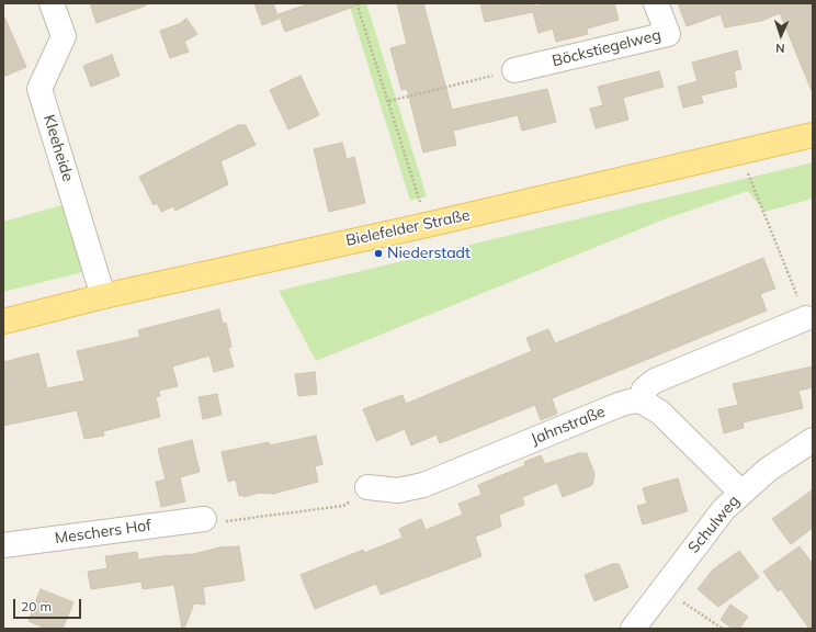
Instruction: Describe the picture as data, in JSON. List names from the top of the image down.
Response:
{
  "streets": {
    "main road": ["Bielefelder Straße"],
    "street": [
      "Böckstiegelweg",
      "Kleeheide",
      "Jahnstraße",
      "Schulweg",
      "Meschers Hof"
    ]
  },
  "crossings": [
    ["Kleeheide", "Bielefelder Straße"]
  ],
  "places": ["Niederstadt"],
  "scale_bar": "20 m",
  "north": "bottom"
}
